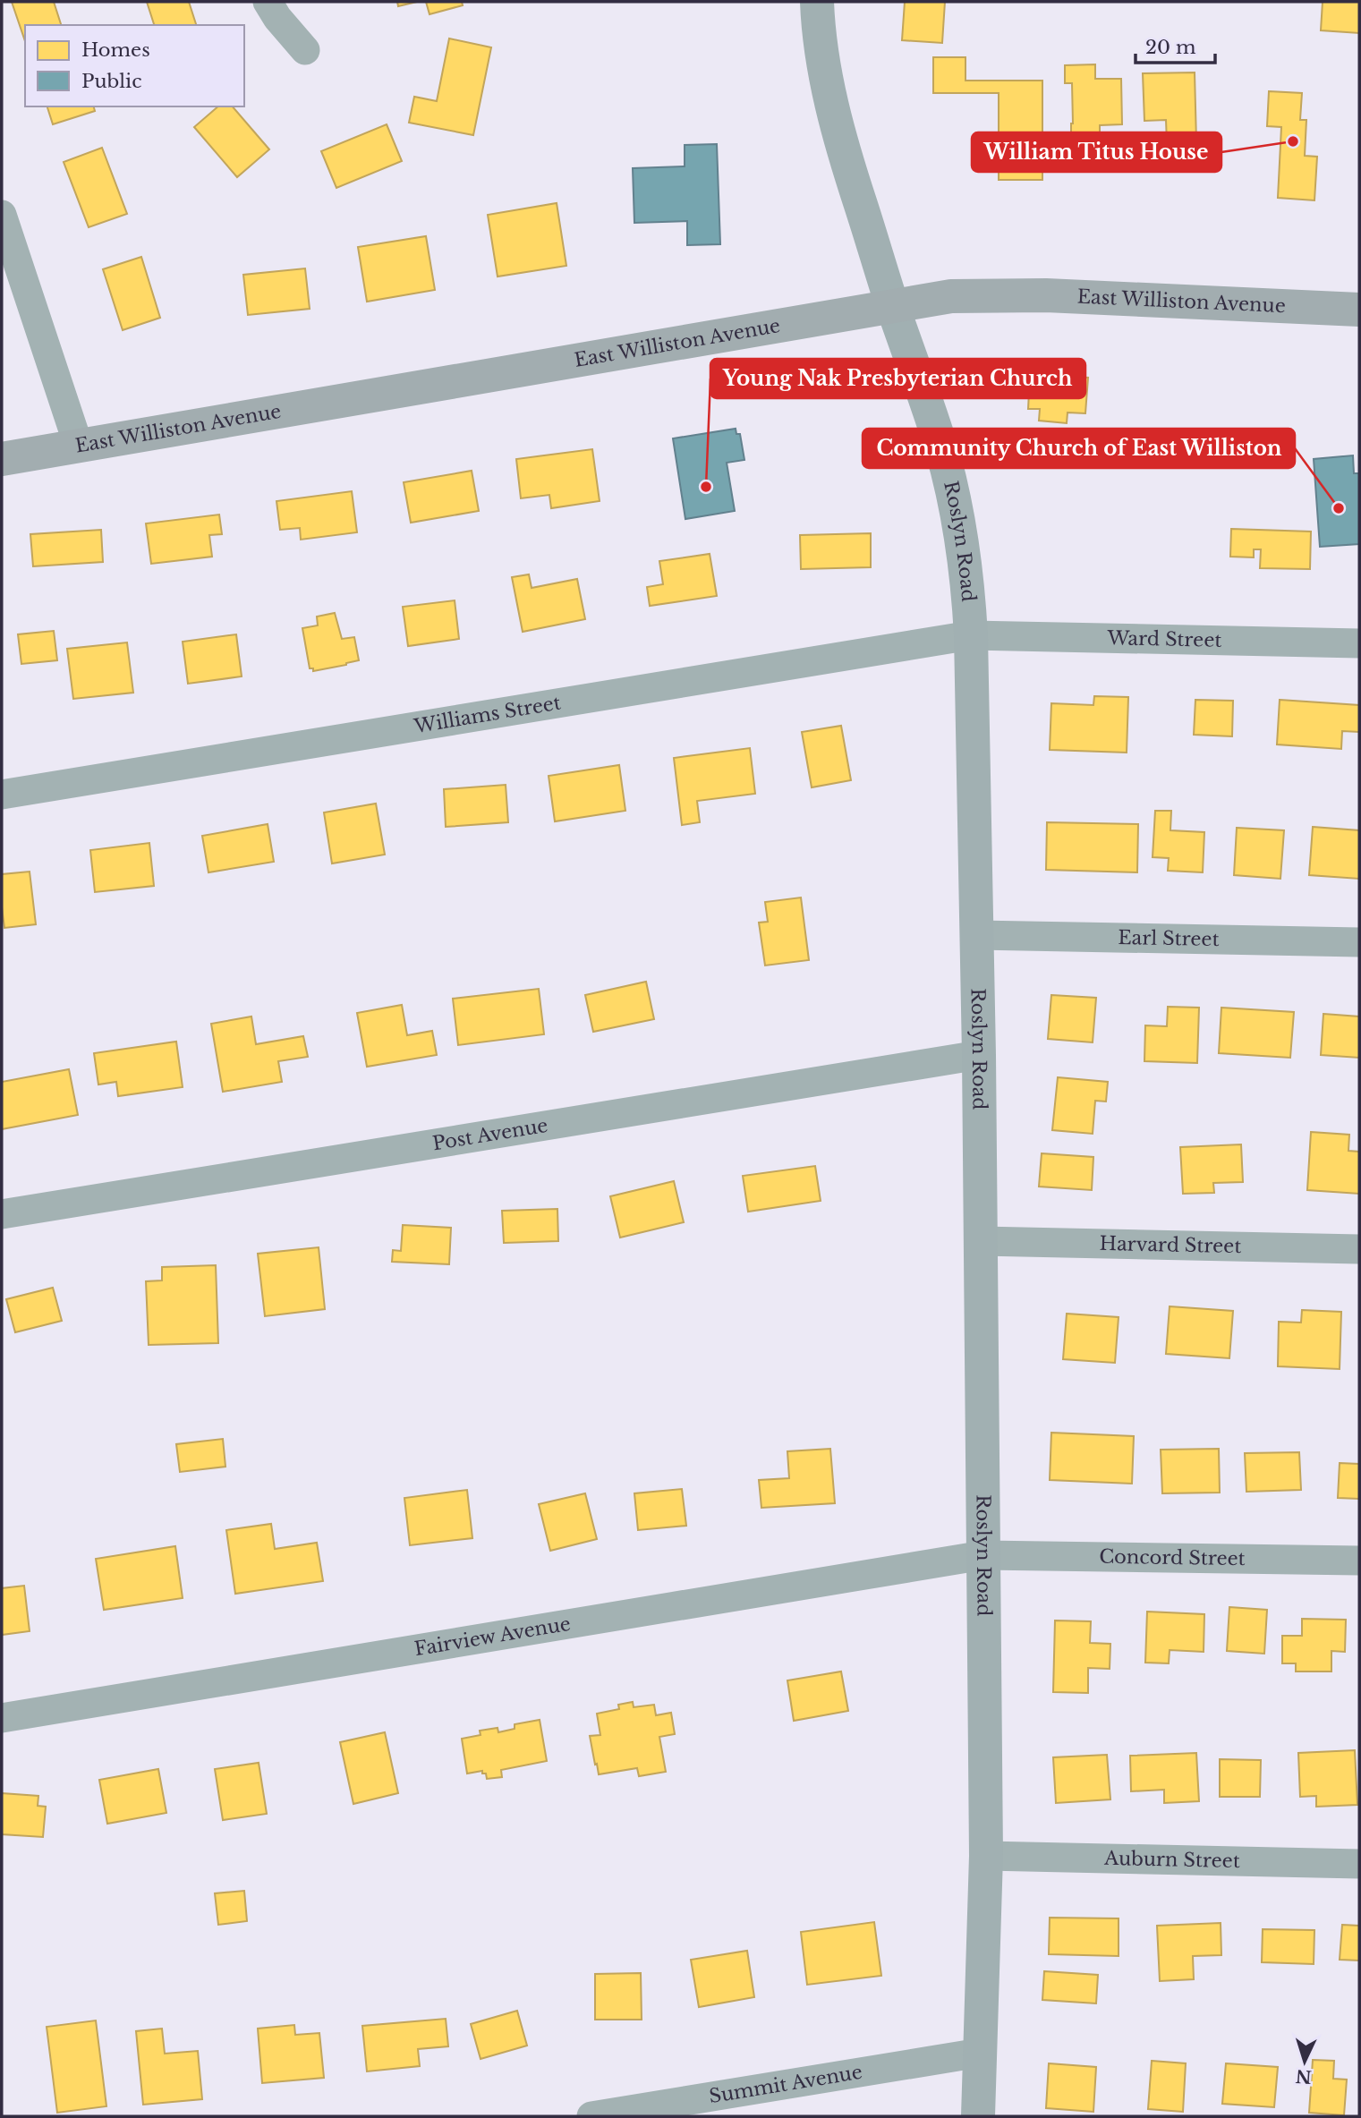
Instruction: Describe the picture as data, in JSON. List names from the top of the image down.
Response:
{
  "streets": {
    "main road": ["East Williston Avenue", "Roslyn Road"],
    "street": [
      "Ward Street",
      "Williams Street",
      "Earl Street",
      "Post Avenue",
      "Harvard Street",
      "Concord Street",
      "Fairview Avenue",
      "Auburn Street",
      "Summit Avenue"
    ]
  },
  "crossings": [
    ["East Williston Avenue", "Roslyn Road"],
    ["Roslyn Road", "Ward Street"],
    ["Roslyn Road", "Williams Street"],
    ["Roslyn Road", "Earl Street"],
    ["Roslyn Road", "Post Avenue"],
    ["Roslyn Road", "Harvard Street"],
    ["Roslyn Road", "Concord Street"],
    ["Roslyn Road", "Fairview Avenue"],
    ["Roslyn Road", "Auburn Street"],
    ["Roslyn Road", "Summit Avenue"],
    ["Ward Street", "Williams Street"],
    ["Concord Street", "Fairview Avenue"]
  ],
  "places": ["William Titus House", "Young Nak Presbyterian Church", "Community Church of East Williston"],
  "legend": ["Homes", "Public"],
  "scale_bar": "20 m",
  "north": "bottom"
}
